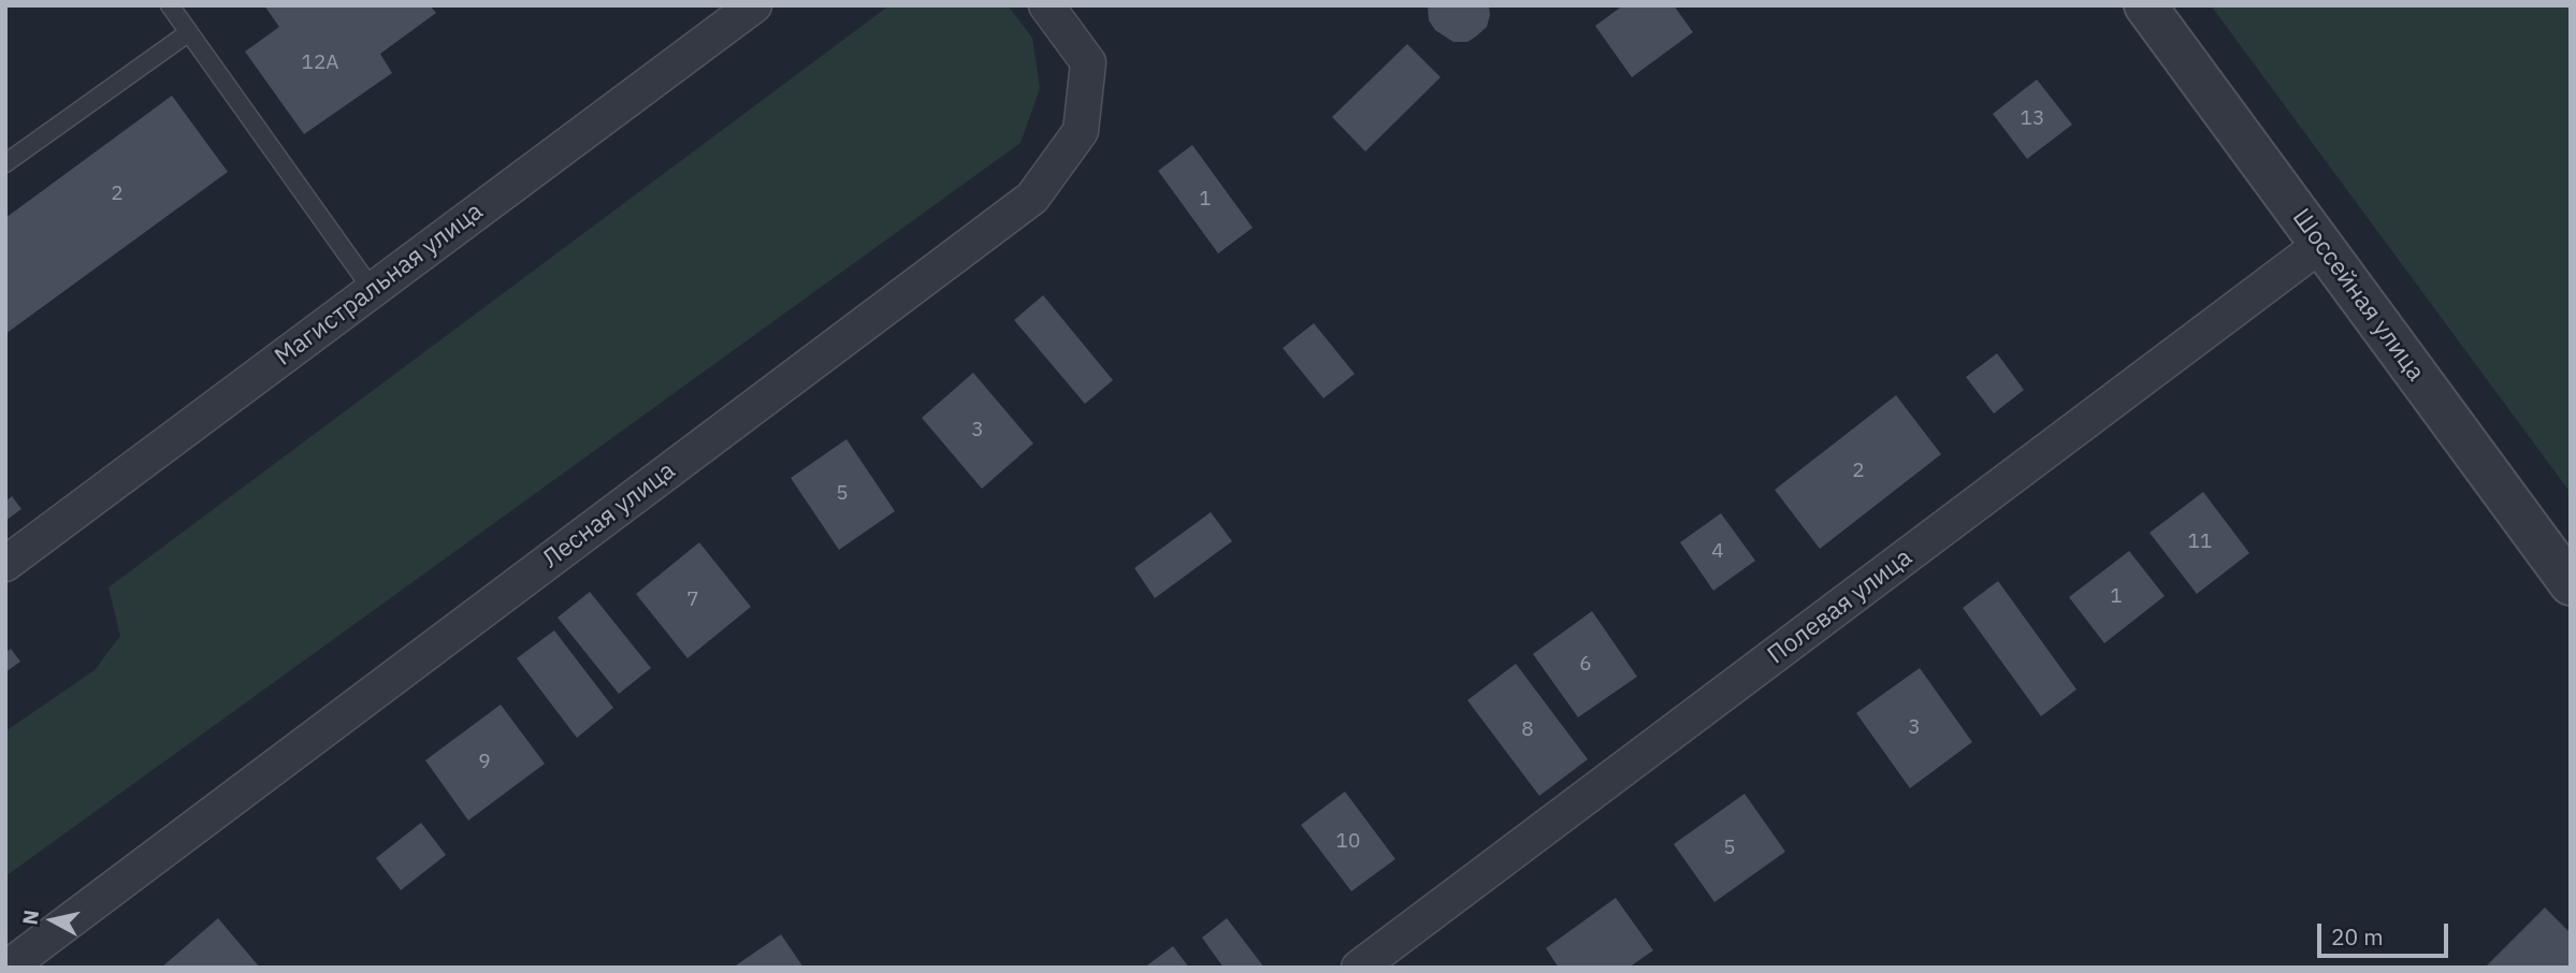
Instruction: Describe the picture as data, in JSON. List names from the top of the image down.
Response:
{
  "streets": {
    "street": [
      "Магистральная улица",
      "Шоссейная улица",
      "Лесная улица",
      "Полевая улица"
    ]
  },
  "crossings": [
    ["Шоссейная улица", "Полевая улица"]
  ],
  "house_numbers": [
    "12А",
    "13",
    "2",
    "1",
    "3",
    "2",
    "5",
    "11",
    "4",
    "1",
    "7",
    "6",
    "3",
    "8",
    "9",
    "10",
    "5"
  ],
  "scale_bar": "20 m",
  "north": "left"
}
